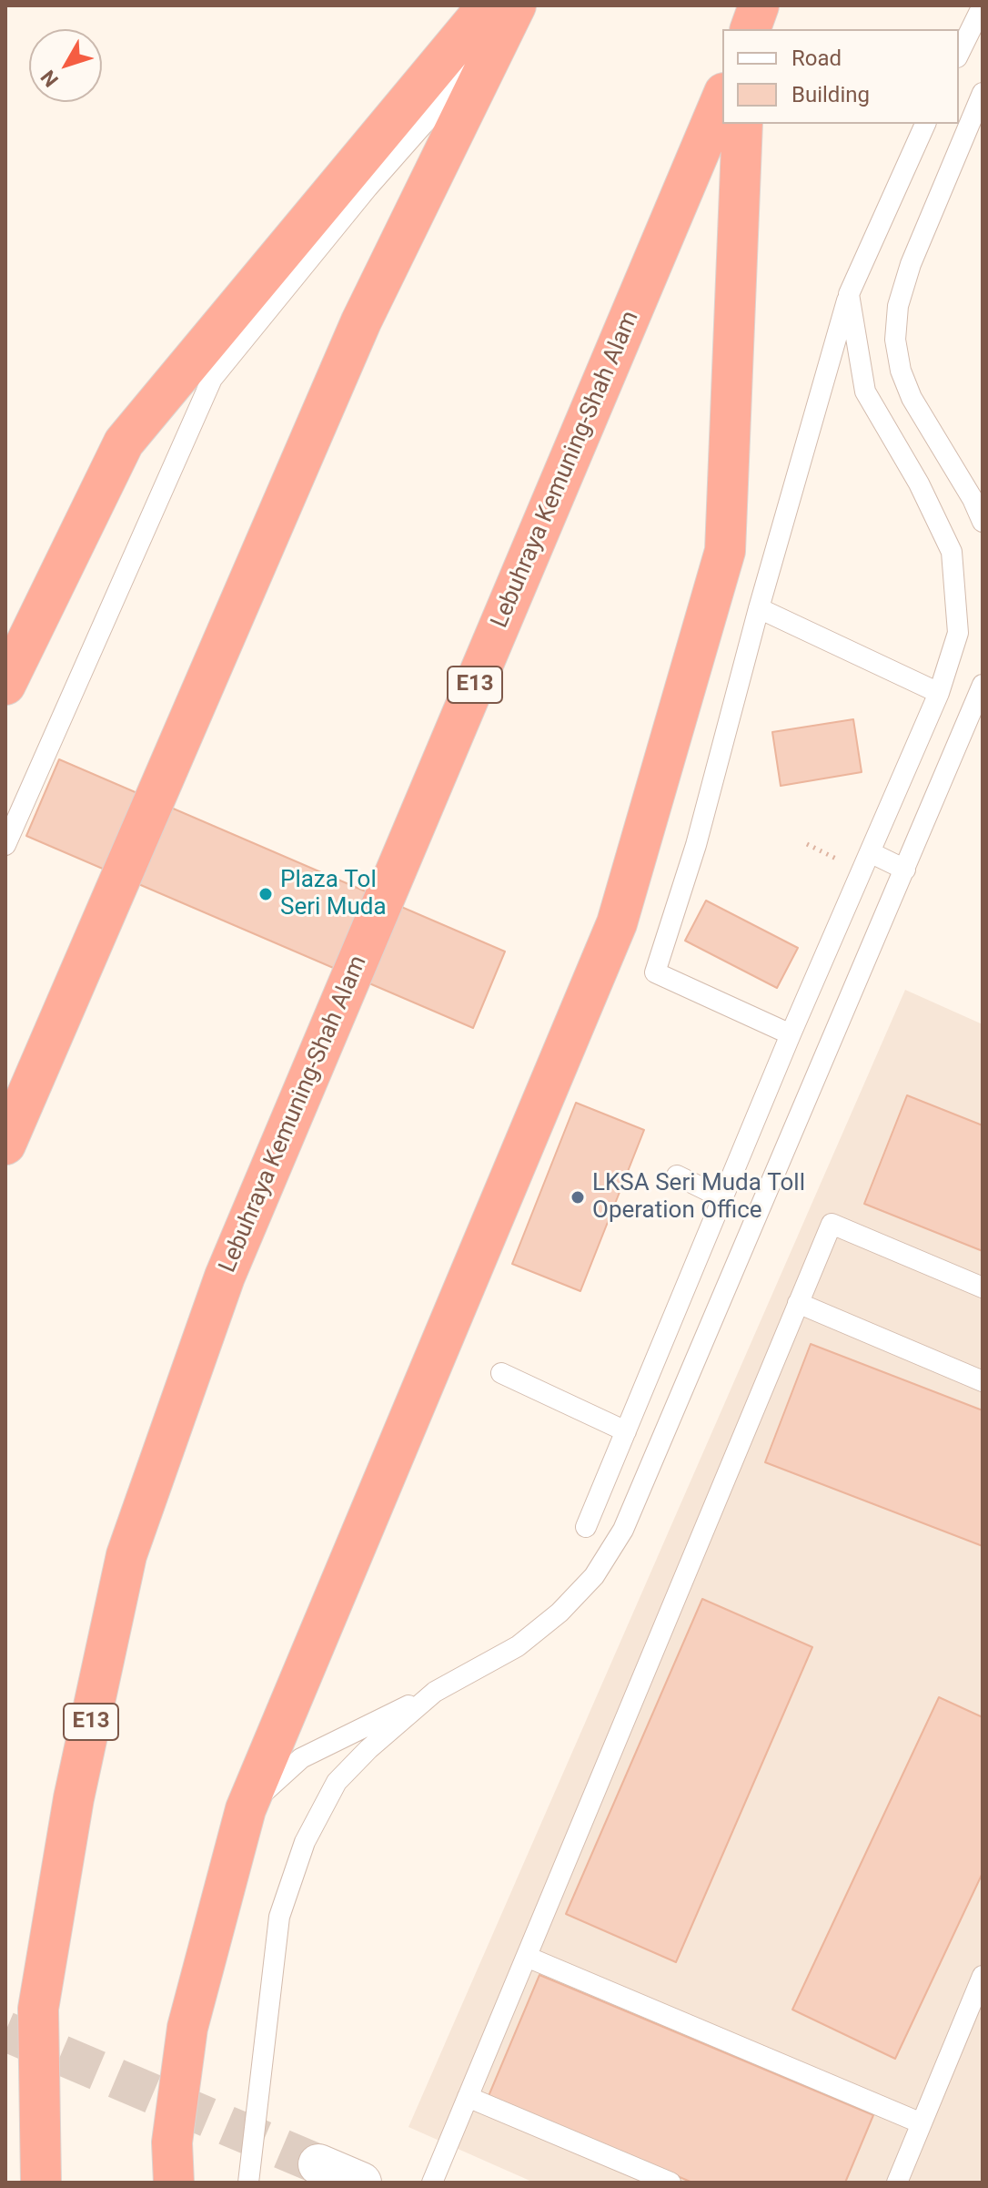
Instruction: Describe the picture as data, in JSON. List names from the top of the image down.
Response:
{
  "streets": {
    "highway": ["Lebuhraya Kemuning-Shah Alam", "E13"]
  },
  "places": ["Plaza Tol Seri Muda", "LKSA Seri Muda Toll Operation Office"],
  "legend": ["Road", "Building"],
  "north": "bottom left"
}
